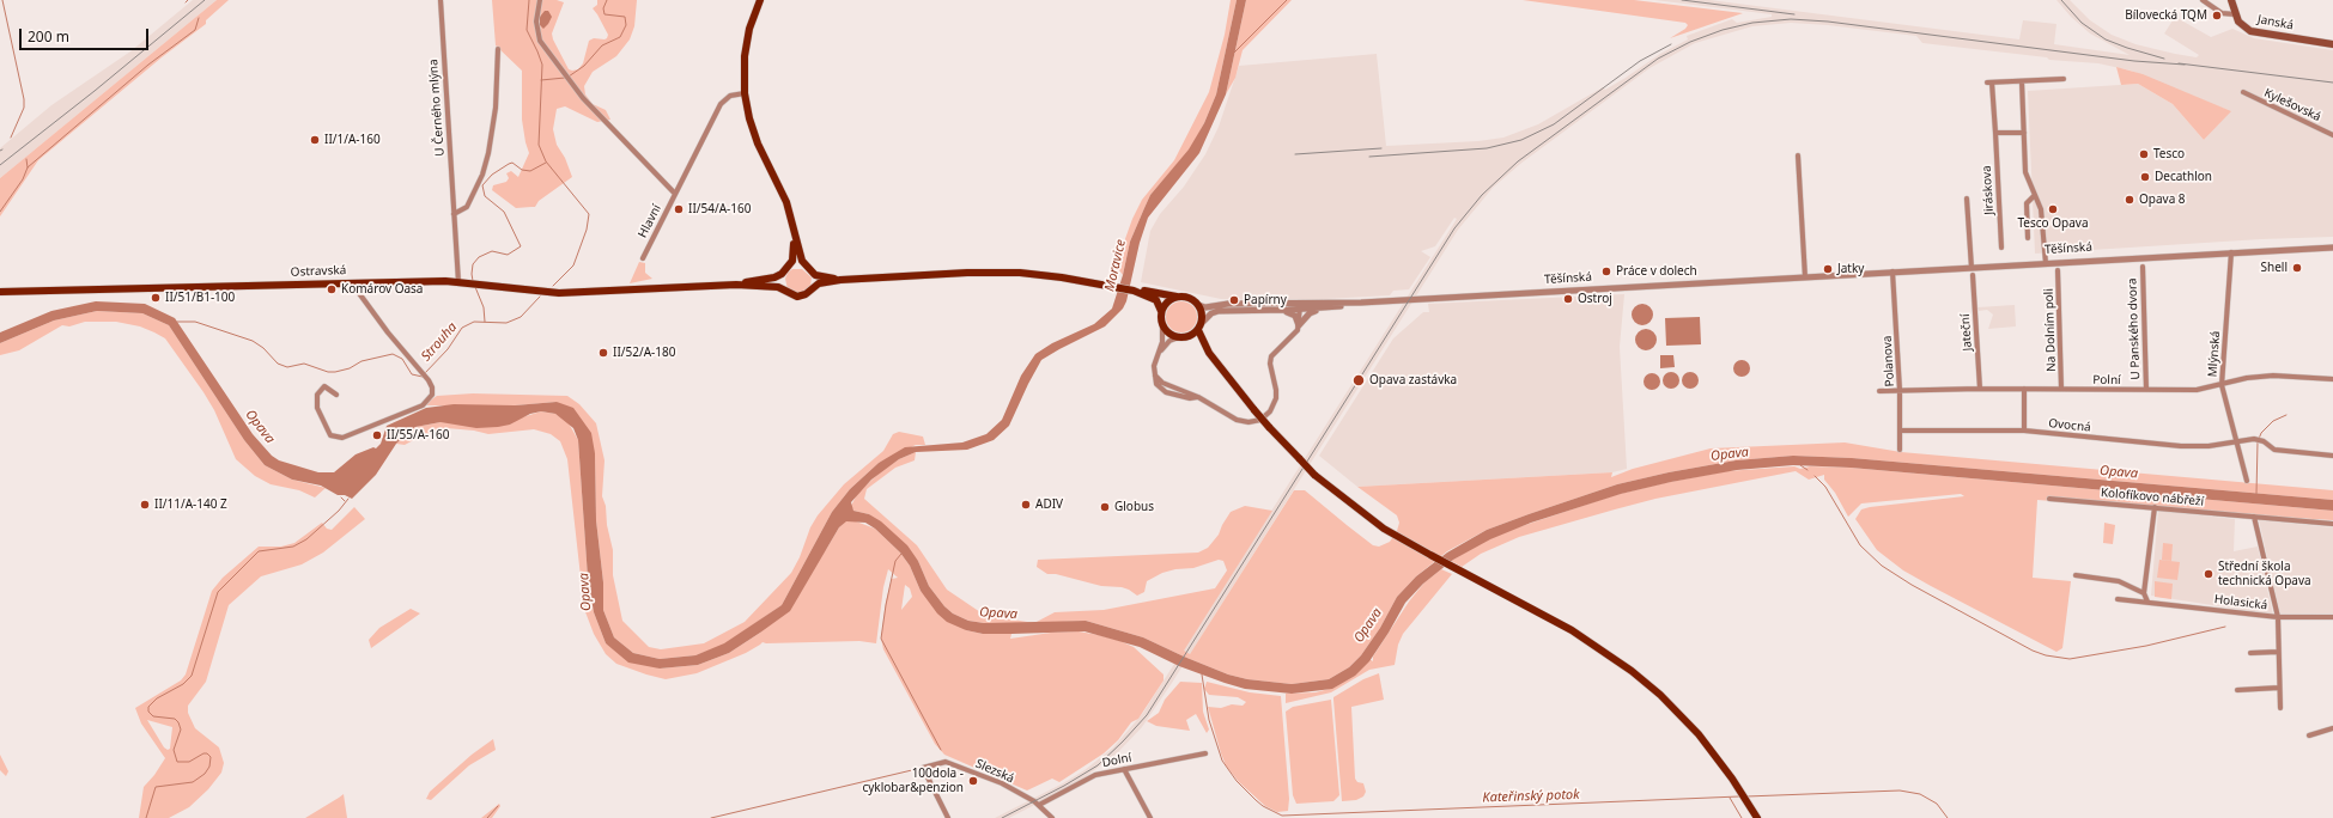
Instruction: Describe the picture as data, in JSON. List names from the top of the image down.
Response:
{
  "streets": {
    "main road": ["Janská", "Těšínská", "Ostravská"],
    "street": [
      "Kylešovská",
      "U Černého mlýna",
      "Jiráskova",
      "Hlavní",
      "U Panského dvora",
      "Na Dolním poli",
      "Jateční",
      "Mlýnská",
      "Polanova",
      "Polní",
      "Ovocná",
      "Kolofíkovo nábřeží",
      "Holasická",
      "Dolní",
      "Slezská"
    ]
  },
  "crossings": [
    ["U Černého mlýna", "Ostravská"],
    ["Těšínská", "Mlýnská"],
    ["Těšínská", "Polanova"],
    ["U Panského dvora", "Polní"],
    ["Na Dolním poli", "Polní"],
    ["Jateční", "Polní"],
    ["Mlýnská", "Polní"],
    ["Mlýnská", "Ovocná"],
    ["Polanova", "Polní"],
    ["Polanova", "Ovocná"],
    ["Dolní", "Slezská"]
  ],
  "water": [
    "Moravice",
    "Strouha",
    "Opava",
    "Kateřinský potok"
  ],
  "places": [
    "Bílovecká TQM",
    "II/1/A-160",
    "Tesco",
    "Decathlon",
    "Opava 8",
    "II/54/A-160",
    "Tesco Opava",
    "Shell",
    "Jatky",
    "Práce v dolech",
    "Komárov Oasa",
    "II/51/B1-100",
    "Ostroj",
    "Papírny",
    "II/52/A-180",
    "Opava zastávka",
    "II/55/A-160",
    "II/11/A-140 Z",
    "ADIV",
    "Globus",
    "Střední škola technická Opava",
    "100dola - cyklobar&penzion"
  ],
  "scale_bar": "200 m"
}
